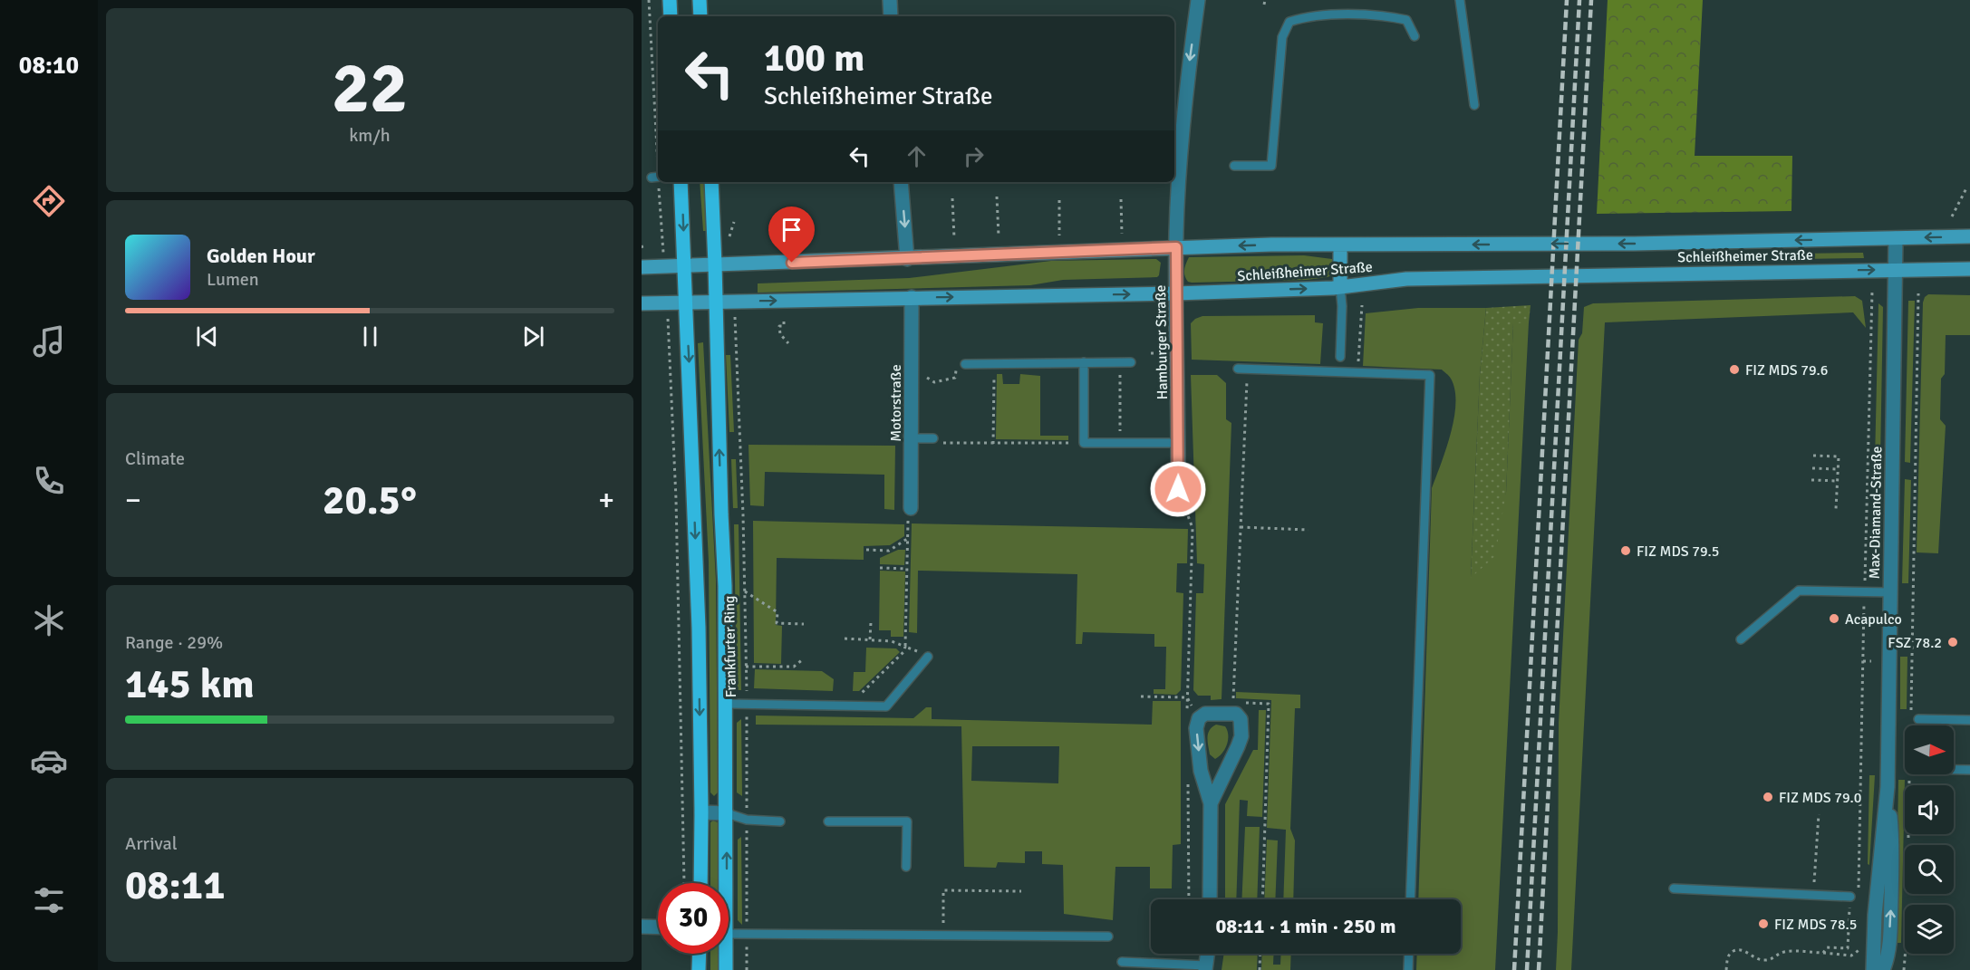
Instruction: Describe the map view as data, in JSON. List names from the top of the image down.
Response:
{
  "streets": {
    "main road": ["Schleißheimer Straße", "Frankfurter Ring"],
    "street": ["Hamburger Straße", "Motorstraße", "Max-Diamand-Straße"]
  },
  "crossings": [
    ["Schleißheimer Straße", "Hamburger Straße"],
    ["Schleißheimer Straße", "Motorstraße"],
    ["Schleißheimer Straße", "Max-Diamand-Straße"],
    ["Schleißheimer Straße", "Frankfurter Ring"]
  ],
  "one_way": ["Hamburger Straße"],
  "places": [
    "FIZ MDS 79.6",
    "FIZ MDS 79.5",
    "Acapulco",
    "FSZ 78.2",
    "FIZ MDS 79.0",
    "FIZ MDS 78.5"
  ],
  "north": "right",
  "page": {
    "tabs": "08:10",
    "tile": [
      ["22", "km/h"],
      "Climate",
      ["Range · 29%", "145 km"],
      ["Arrival", "08:11"]
    ],
    "turn": ["100 m", "Schleißheimer Straße"],
    "song": ["Golden Hour", "Lumen"],
    "heat": ["−", "20.5°", "+"],
    "limit": "30",
    "trip": "08:11 · 1 min · 250 m"
  }
}
